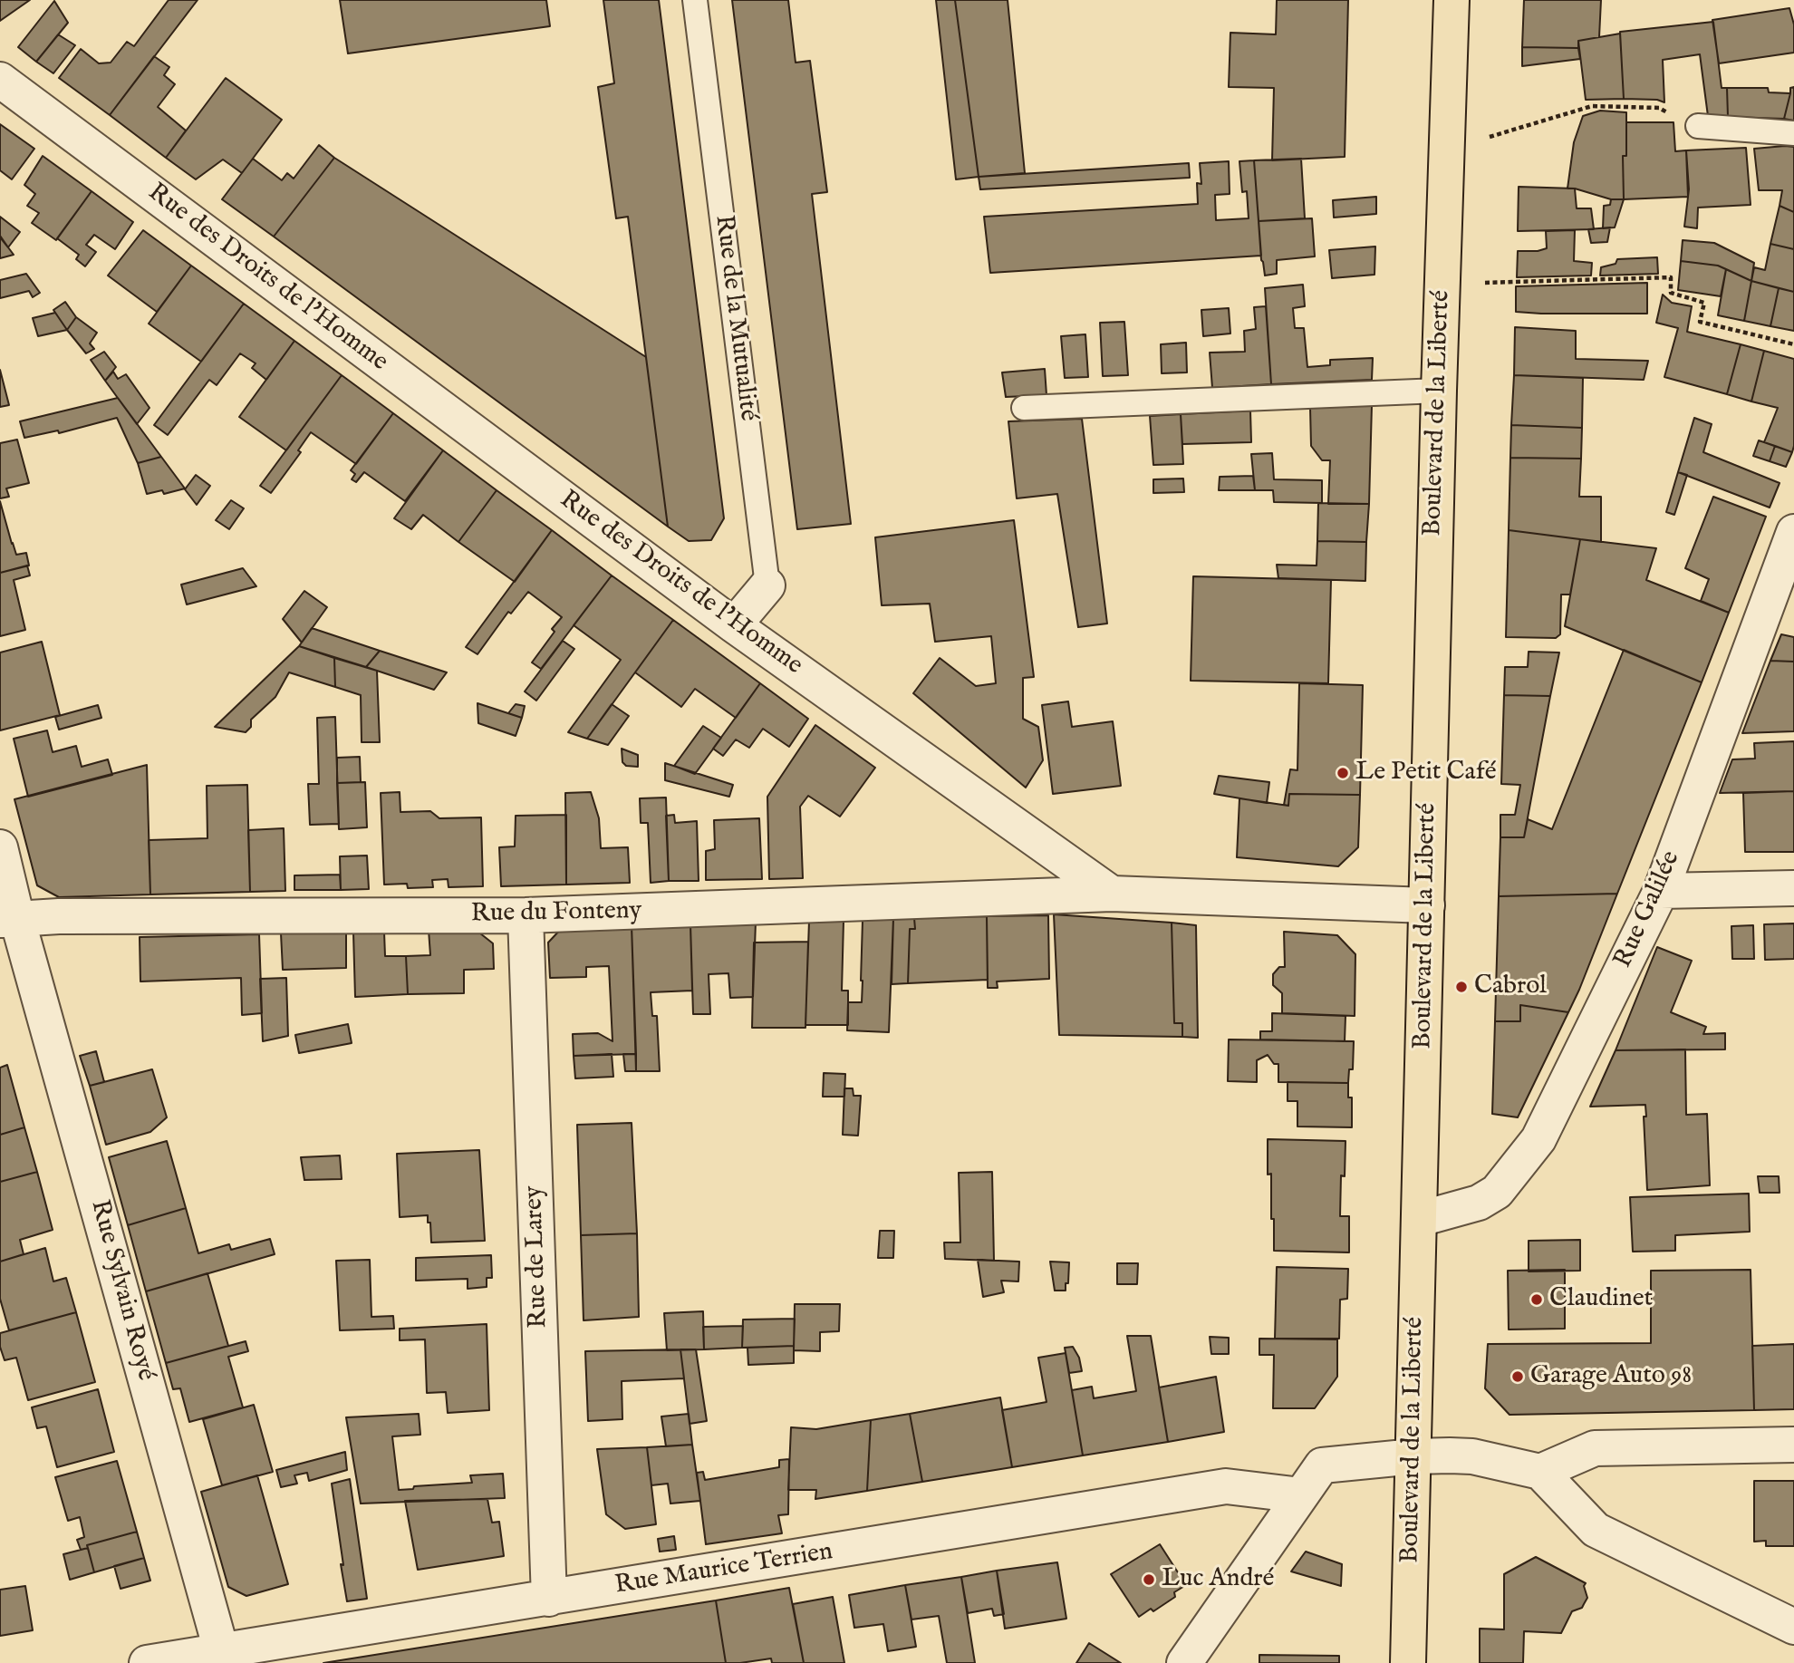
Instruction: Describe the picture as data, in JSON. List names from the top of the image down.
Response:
{
  "streets": {
    "main road": ["Boulevard de la Liberté"],
    "street": [
      "Rue des Droits de l'Homme",
      "Rue de la Mutualité",
      "Rue Galilée",
      "Rue du Fonteny",
      "Rue de Larey",
      "Rue Sylvain Royé",
      "Rue Maurice Terrien"
    ]
  },
  "crossings": [
    ["Rue des Droits de l'Homme", "Rue de la Mutualité"],
    ["Rue des Droits de l'Homme", "Rue du Fonteny"],
    ["Boulevard de la Liberté", "Rue Galilée"],
    ["Rue du Fonteny", "Rue de Larey"],
    ["Rue du Fonteny", "Rue Sylvain Royé"],
    ["Rue de Larey", "Rue Maurice Terrien"],
    ["Rue Sylvain Royé", "Rue Maurice Terrien"]
  ],
  "places": [
    "Le Petit Café",
    "Cabrol",
    "Claudinet",
    "Garage Auto 98",
    "Luc André"
  ]
}
